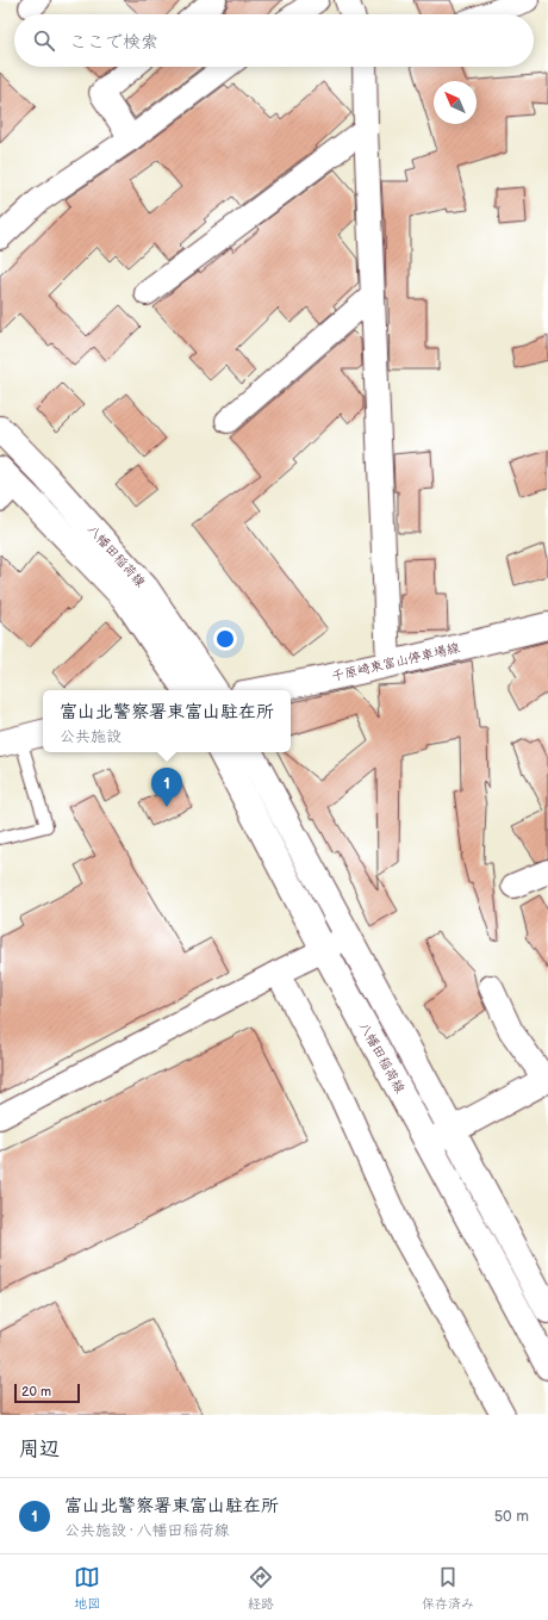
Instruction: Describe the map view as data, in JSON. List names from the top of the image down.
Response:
{
  "streets": {
    "main road": ["八幡田稲荷線", "千原崎東富山停車場線"]
  },
  "scale_bar": "20 m",
  "north": "top left",
  "page": {
    "search": "ここで検索",
    "popup": ["富山北警察署東富山駐在所", "公共施設"],
    "pins": "1",
    "scale": "20 m",
    "heading": "周辺",
    "list": [
      {
        "mark": "1",
        "name": "富山北警察署東富山駐在所",
        "note": "公共施設 · 八幡田稲荷線",
        "value": "50 m"
      }
    ],
    "nav": ["地図", "経路", "保存済み"]
  }
}
